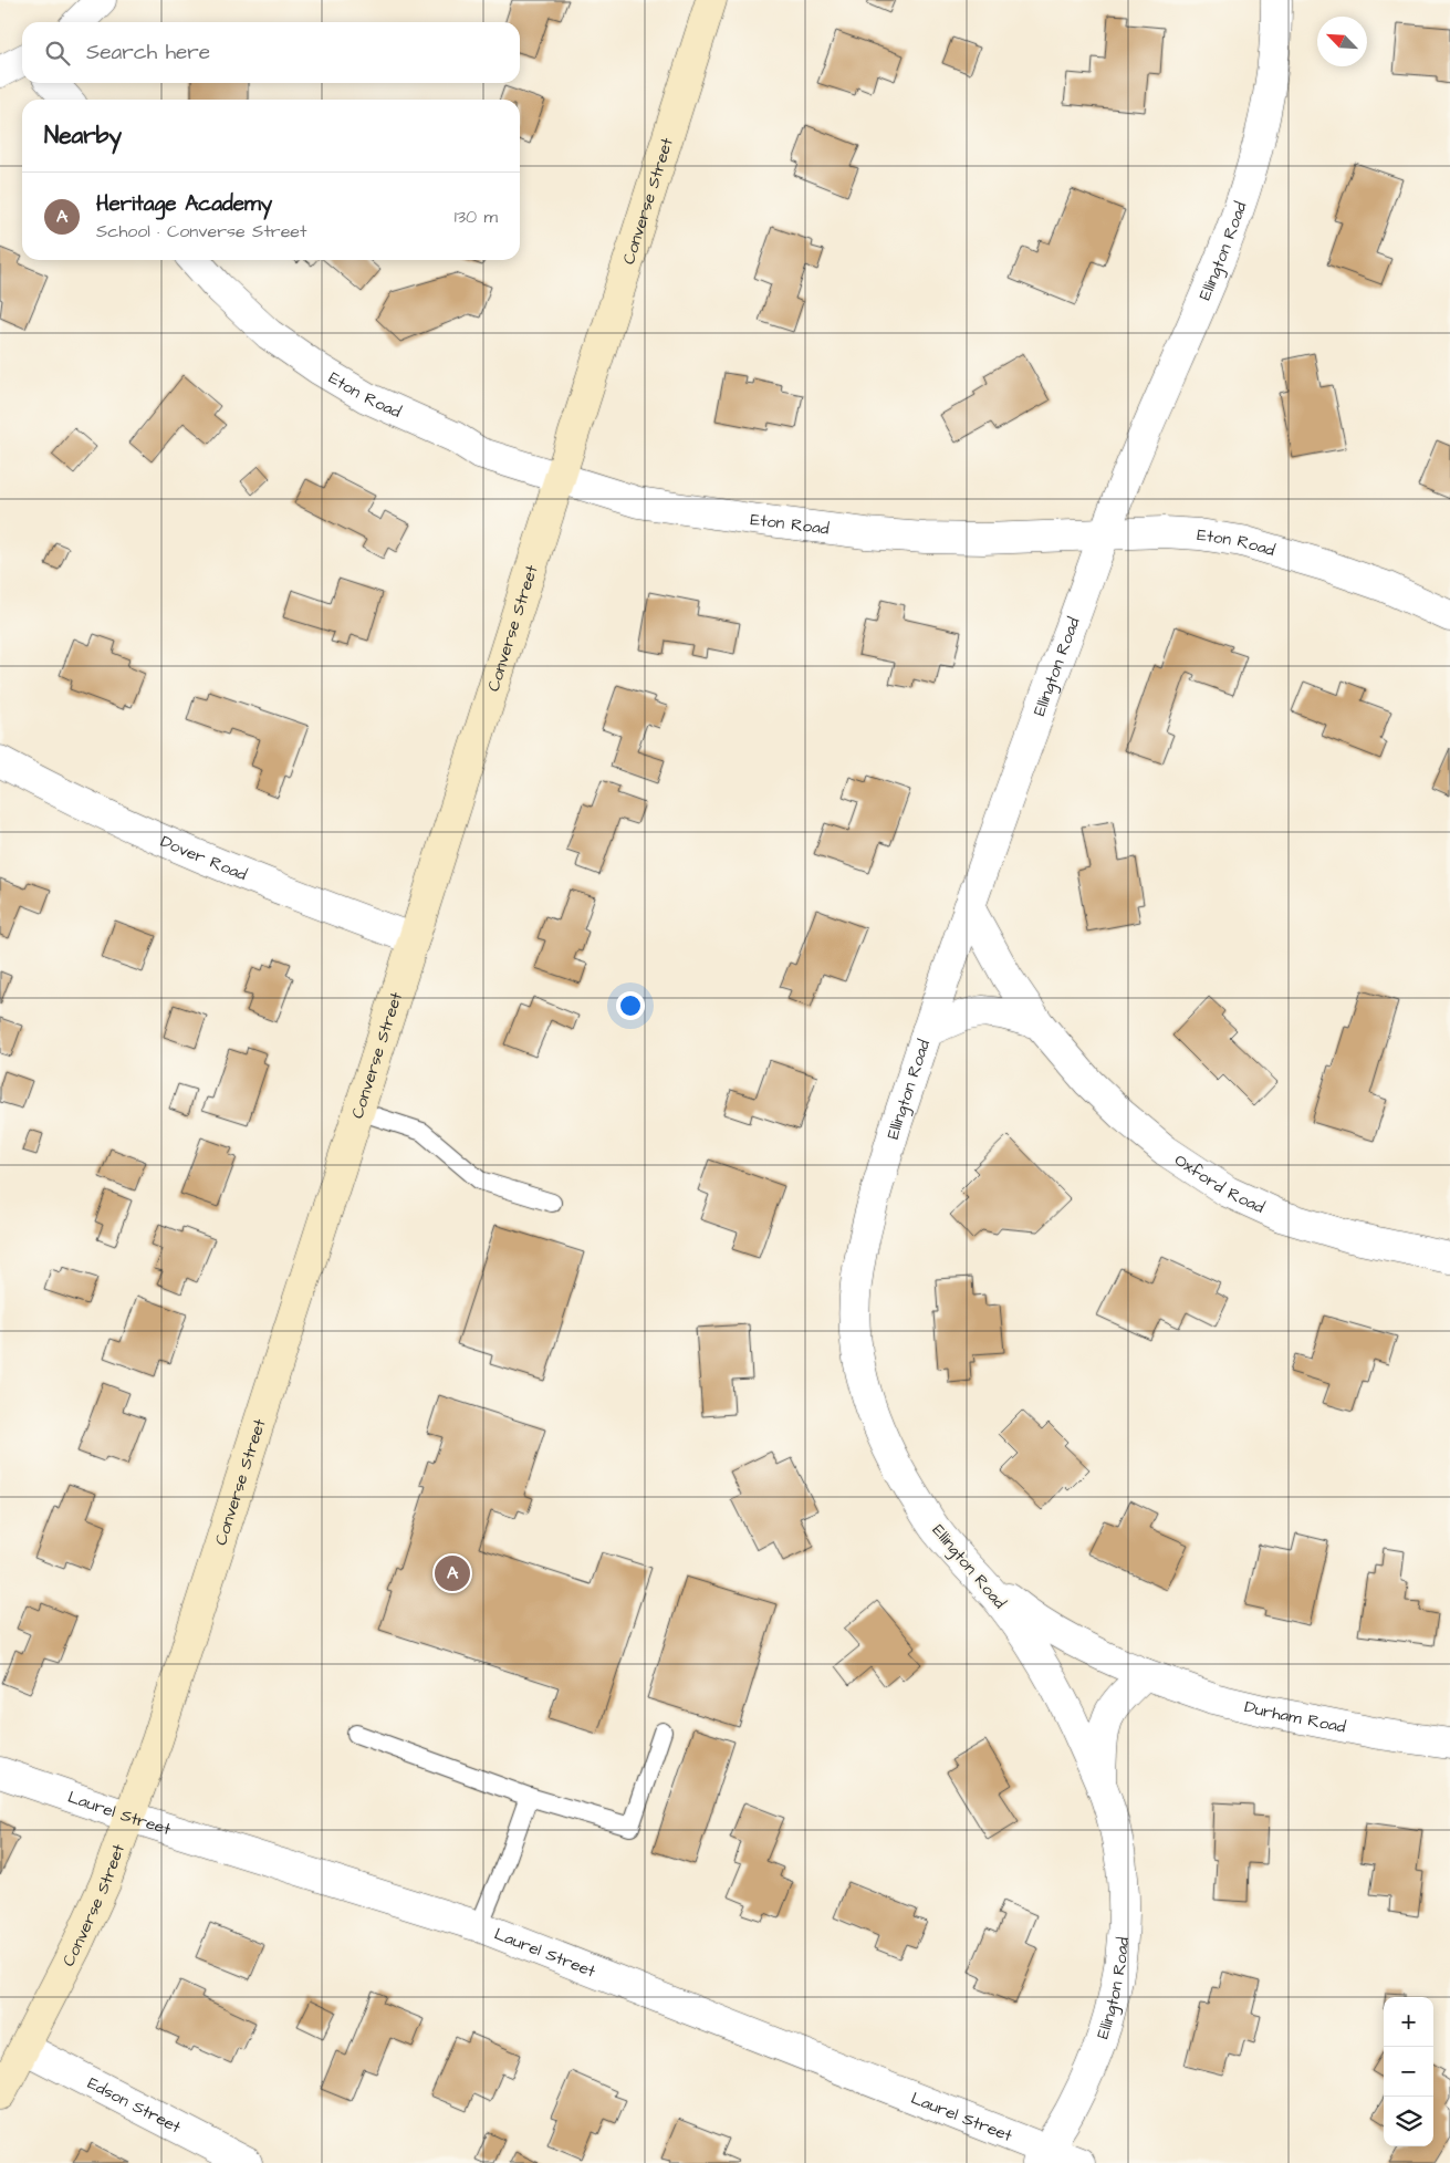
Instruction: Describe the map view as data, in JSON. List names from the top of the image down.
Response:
{
  "streets": {
    "main road": ["Converse Street"],
    "street": [
      "Ellington Road",
      "Eton Road",
      "Dover Road",
      "Oxford Road",
      "Durham Road",
      "Laurel Street",
      "Edson Street"
    ]
  },
  "crossings": [
    ["Converse Street", "Eton Road"],
    ["Converse Street", "Dover Road"],
    ["Converse Street", "Laurel Street"],
    ["Converse Street", "Edson Street"],
    ["Ellington Road", "Eton Road"],
    ["Ellington Road", "Oxford Road"],
    ["Ellington Road", "Durham Road"],
    ["Ellington Road", "Laurel Street"]
  ],
  "north": "top left",
  "page": {
    "search": "Search here",
    "heading": "Nearby",
    "list": [
      {
        "mark": "A",
        "name": "Heritage Academy",
        "note": "School · Converse Street",
        "value": "130 m"
      }
    ],
    "pins": "A",
    "map_buttons": ["+", "−"]
  }
}
